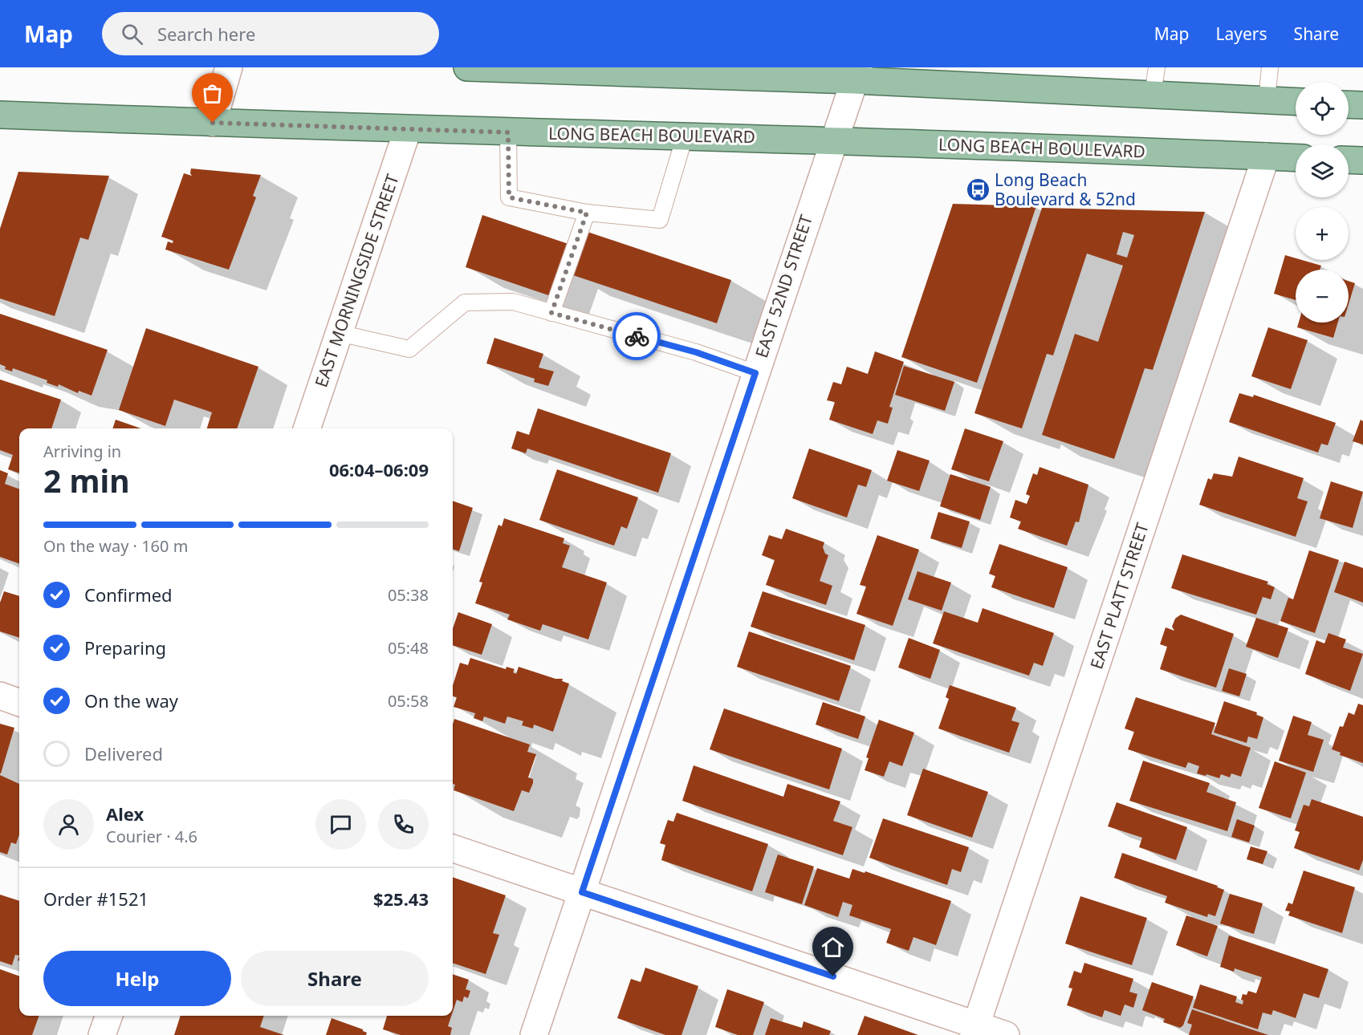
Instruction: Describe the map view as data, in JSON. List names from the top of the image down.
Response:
{
  "streets": {
    "main road": ["LONG BEACH BOULEVARD"],
    "street": ["EAST MORNINGSIDE STREET", "EAST 52ND STREET", "EAST PLATT STREET"]
  },
  "crossings": [
    ["LONG BEACH BOULEVARD", "EAST MORNINGSIDE STREET"],
    ["LONG BEACH BOULEVARD", "EAST 52ND STREET"],
    ["LONG BEACH BOULEVARD", "EAST PLATT STREET"]
  ],
  "places": {
    "bus stop": ["Long Beach Boulevard & 52nd"]
  },
  "page": {
    "header": "Map",
    "search": "Search here",
    "nav": ["Map", "Layers", "Share"],
    "map_buttons": ["+", "−"],
    "heading": ["2 min", "Arriving in", "06:04–06:09"],
    "panel": [
      "Alex",
      "Courier · 4.6",
      "Order #1521",
      "$25.43"
    ],
    "bar": "On the way · 160 m",
    "list": [
      ["Confirmed", "05:38"],
      ["Preparing", "05:48"],
      ["On the way", "05:58"],
      "Delivered"
    ],
    "buttons": ["Help", "Share"]
  }
}
